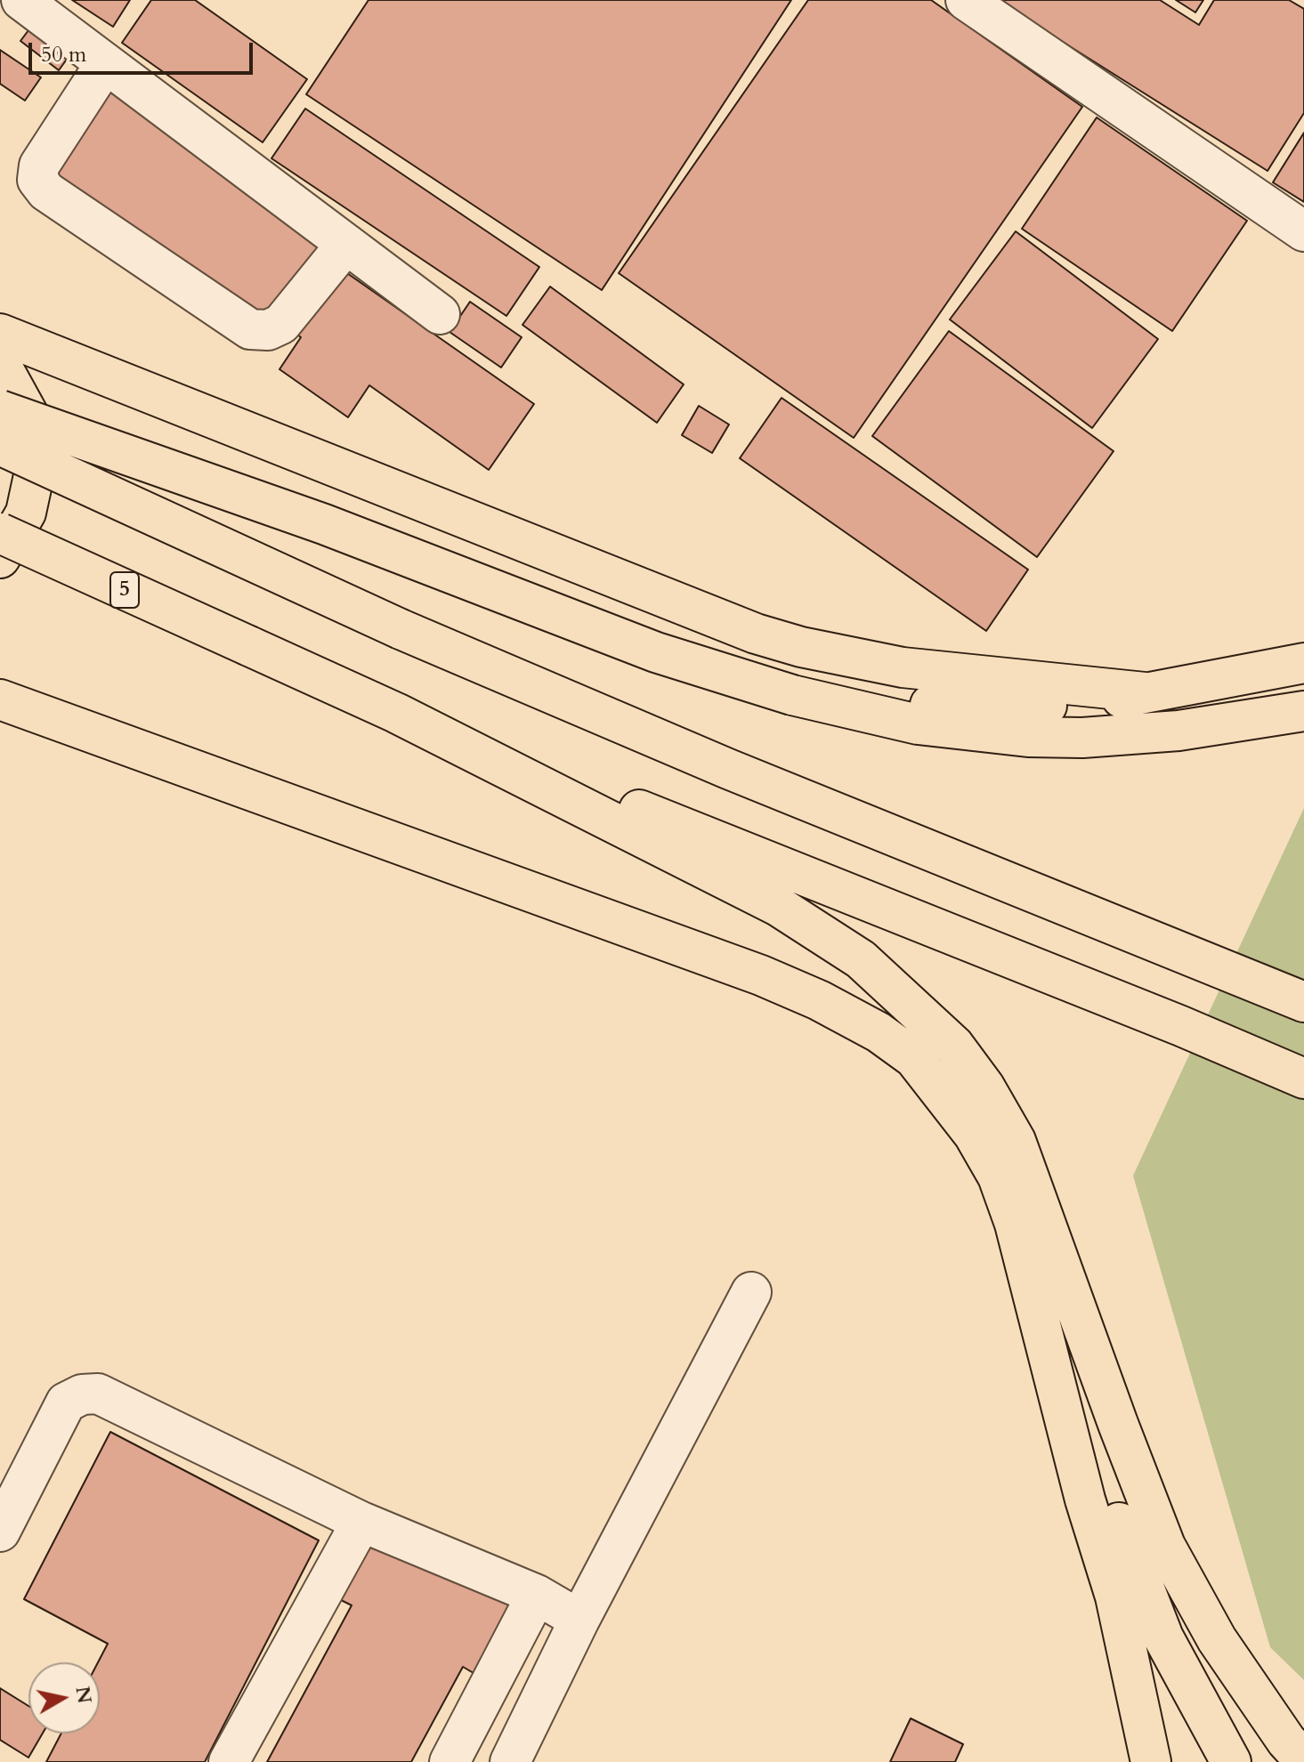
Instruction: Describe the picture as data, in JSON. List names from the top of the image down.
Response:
{
  "streets": {
    "main road": ["5"]
  },
  "scale_bar": "50 m",
  "north": "right"
}
